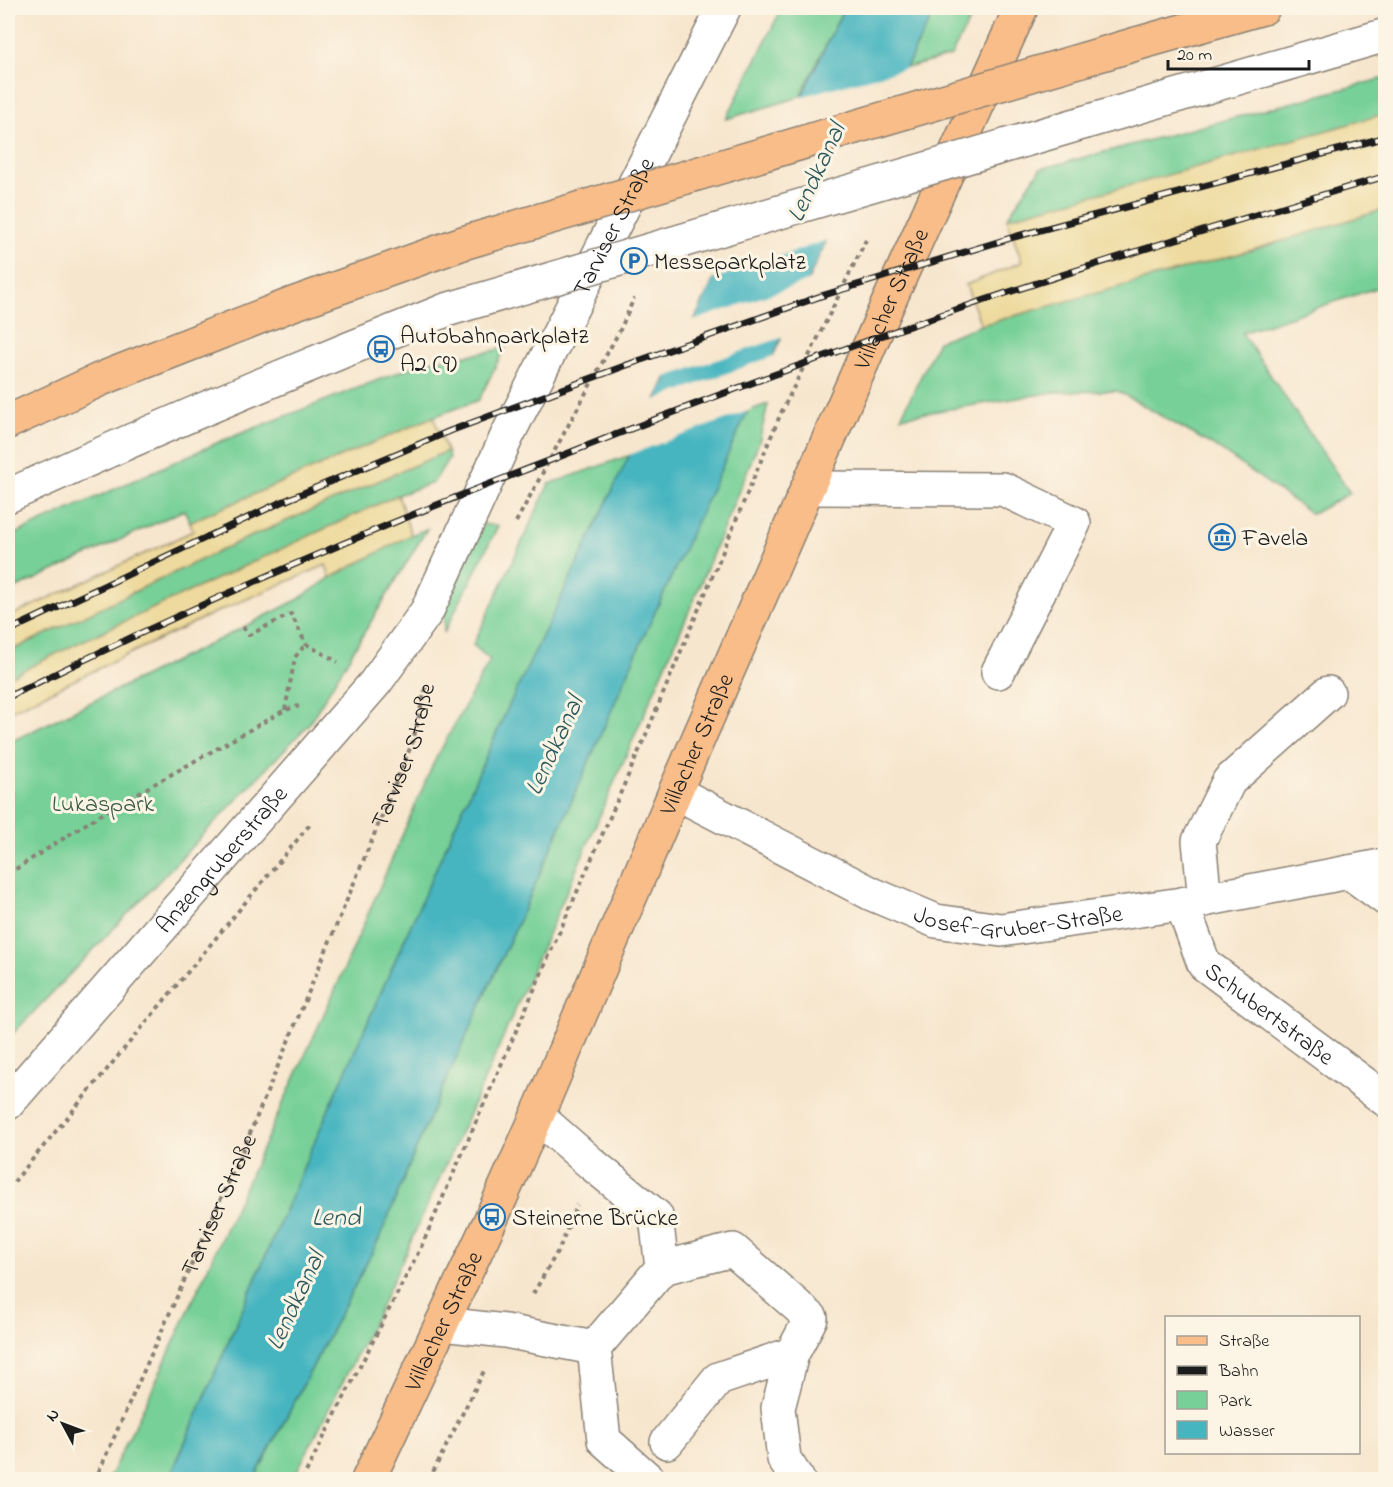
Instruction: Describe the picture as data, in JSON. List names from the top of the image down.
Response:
{
  "streets": {
    "main road": ["Villacher Straße"],
    "street": [
      "Tarviser Straße",
      "Anzengruberstraße",
      "Josef-Gruber-Straße",
      "Schubertstraße"
    ]
  },
  "crossings": [
    ["Tarviser Straße", "Anzengruberstraße"],
    ["Villacher Straße", "Josef-Gruber-Straße"],
    ["Josef-Gruber-Straße", "Schubertstraße"]
  ],
  "water": ["Lendkanal", "Lend"],
  "parks": ["Lukaspark"],
  "places": {
    "parking": ["Messeparkplatz"],
    "bus stop": ["Autobahnparkplatz A2 (9)", "Steinerne Brücke"],
    "museum": ["Favela"]
  },
  "legend": [
    "Straße",
    "Bahn",
    "Park",
    "Wasser"
  ],
  "scale_bar": "20 m",
  "north": "top left"
}
